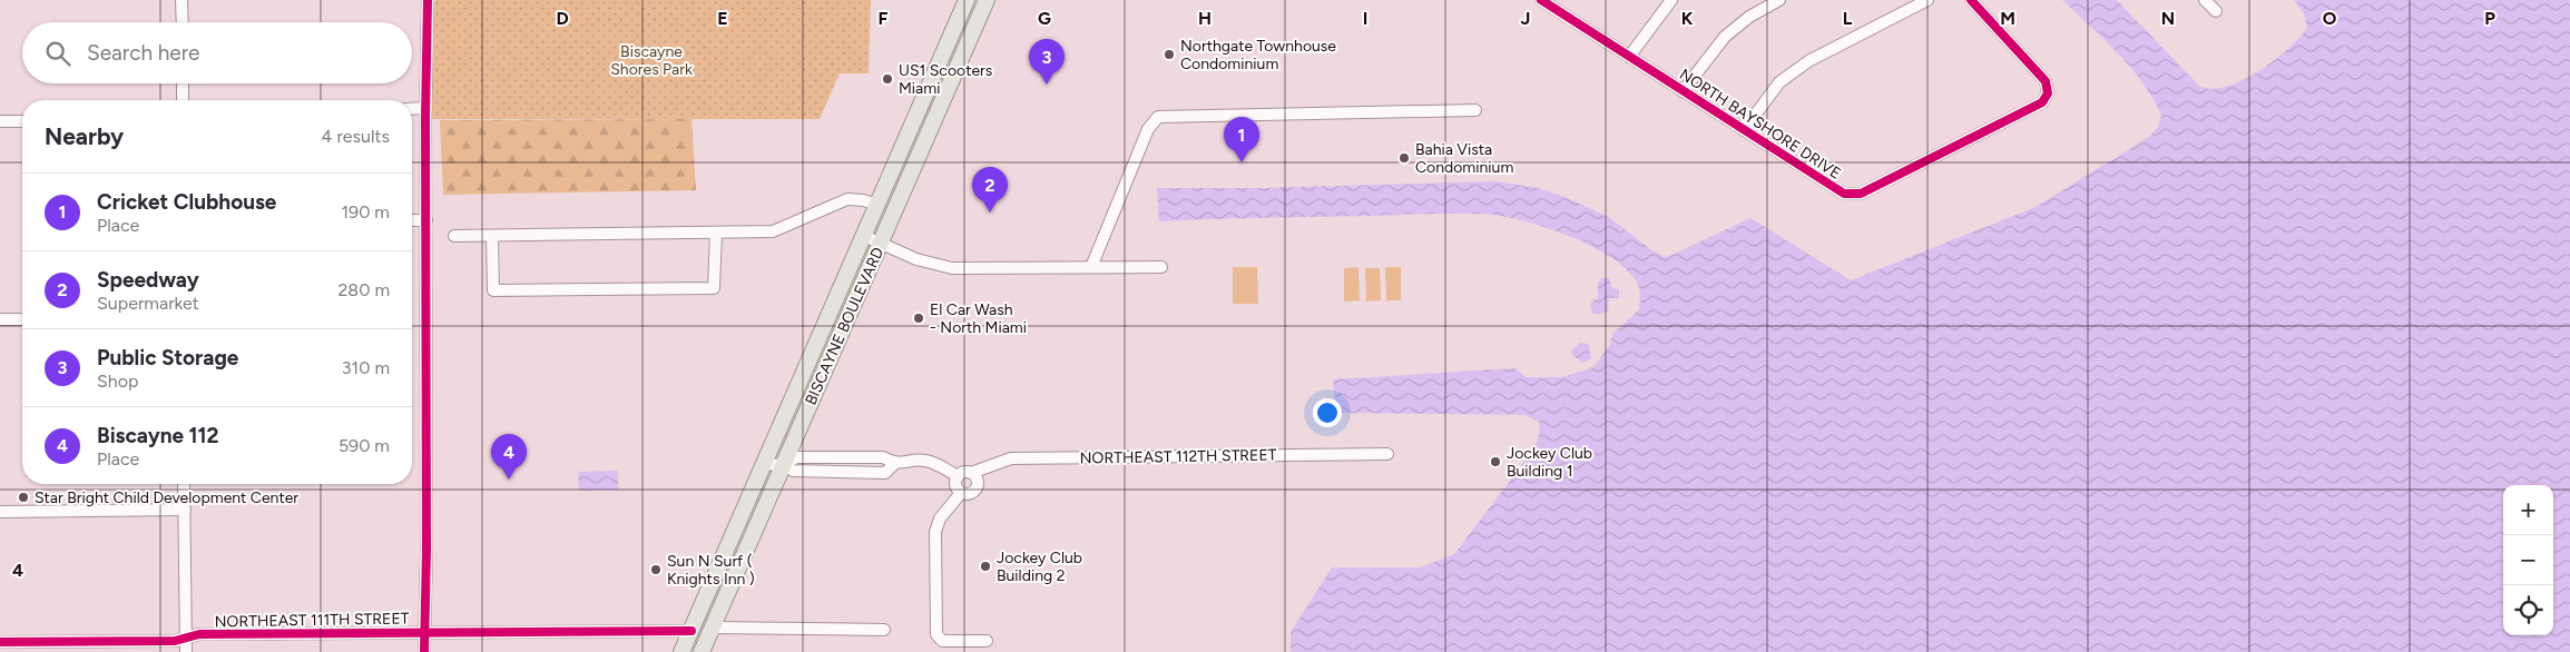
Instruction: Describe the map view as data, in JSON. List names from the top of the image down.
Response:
{
  "streets": {
    "main road": ["BISCAYNE BOULEVARD"],
    "street": ["NORTH BAYSHORE DRIVE", "NORTHEAST 112TH STREET", "NORTHEAST 111TH STREET"]
  },
  "crossings": [
    ["BISCAYNE BOULEVARD", "NORTHEAST 111TH STREET"]
  ],
  "parks": ["Biscayne Shores Park"],
  "places": [
    "Northgate Townhouse Condominium",
    "US1 Scooters Miami",
    "Bahia Vista Condominium",
    "El Car Wash - North Miami",
    "Jockey Club Building 1",
    "Star Bright Child Development Center",
    "Jockey Club Building 2",
    "Sun N Surf ( Knights Inn )"
  ],
  "page": {
    "search": "Search here",
    "pins": [
      "3",
      "1",
      "2",
      "4"
    ],
    "heading": ["Nearby", "4 results"],
    "list": [
      {
        "mark": "1",
        "name": "Cricket Clubhouse",
        "note": "Place",
        "value": "190 m"
      },
      {
        "mark": "2",
        "name": "Speedway",
        "note": "Supermarket",
        "value": "280 m"
      },
      {
        "mark": "3",
        "name": "Public Storage",
        "note": "Shop",
        "value": "310 m"
      },
      {
        "mark": "4",
        "name": "Biscayne 112",
        "note": "Place",
        "value": "590 m"
      }
    ],
    "map_buttons": ["+", "−"]
  },
  "grid": {
    "columns": [
      "D",
      "E",
      "F",
      "G",
      "H",
      "I",
      "J",
      "K",
      "L",
      "M",
      "N",
      "O",
      "P"
    ],
    "rows": ["4"]
  }
}
